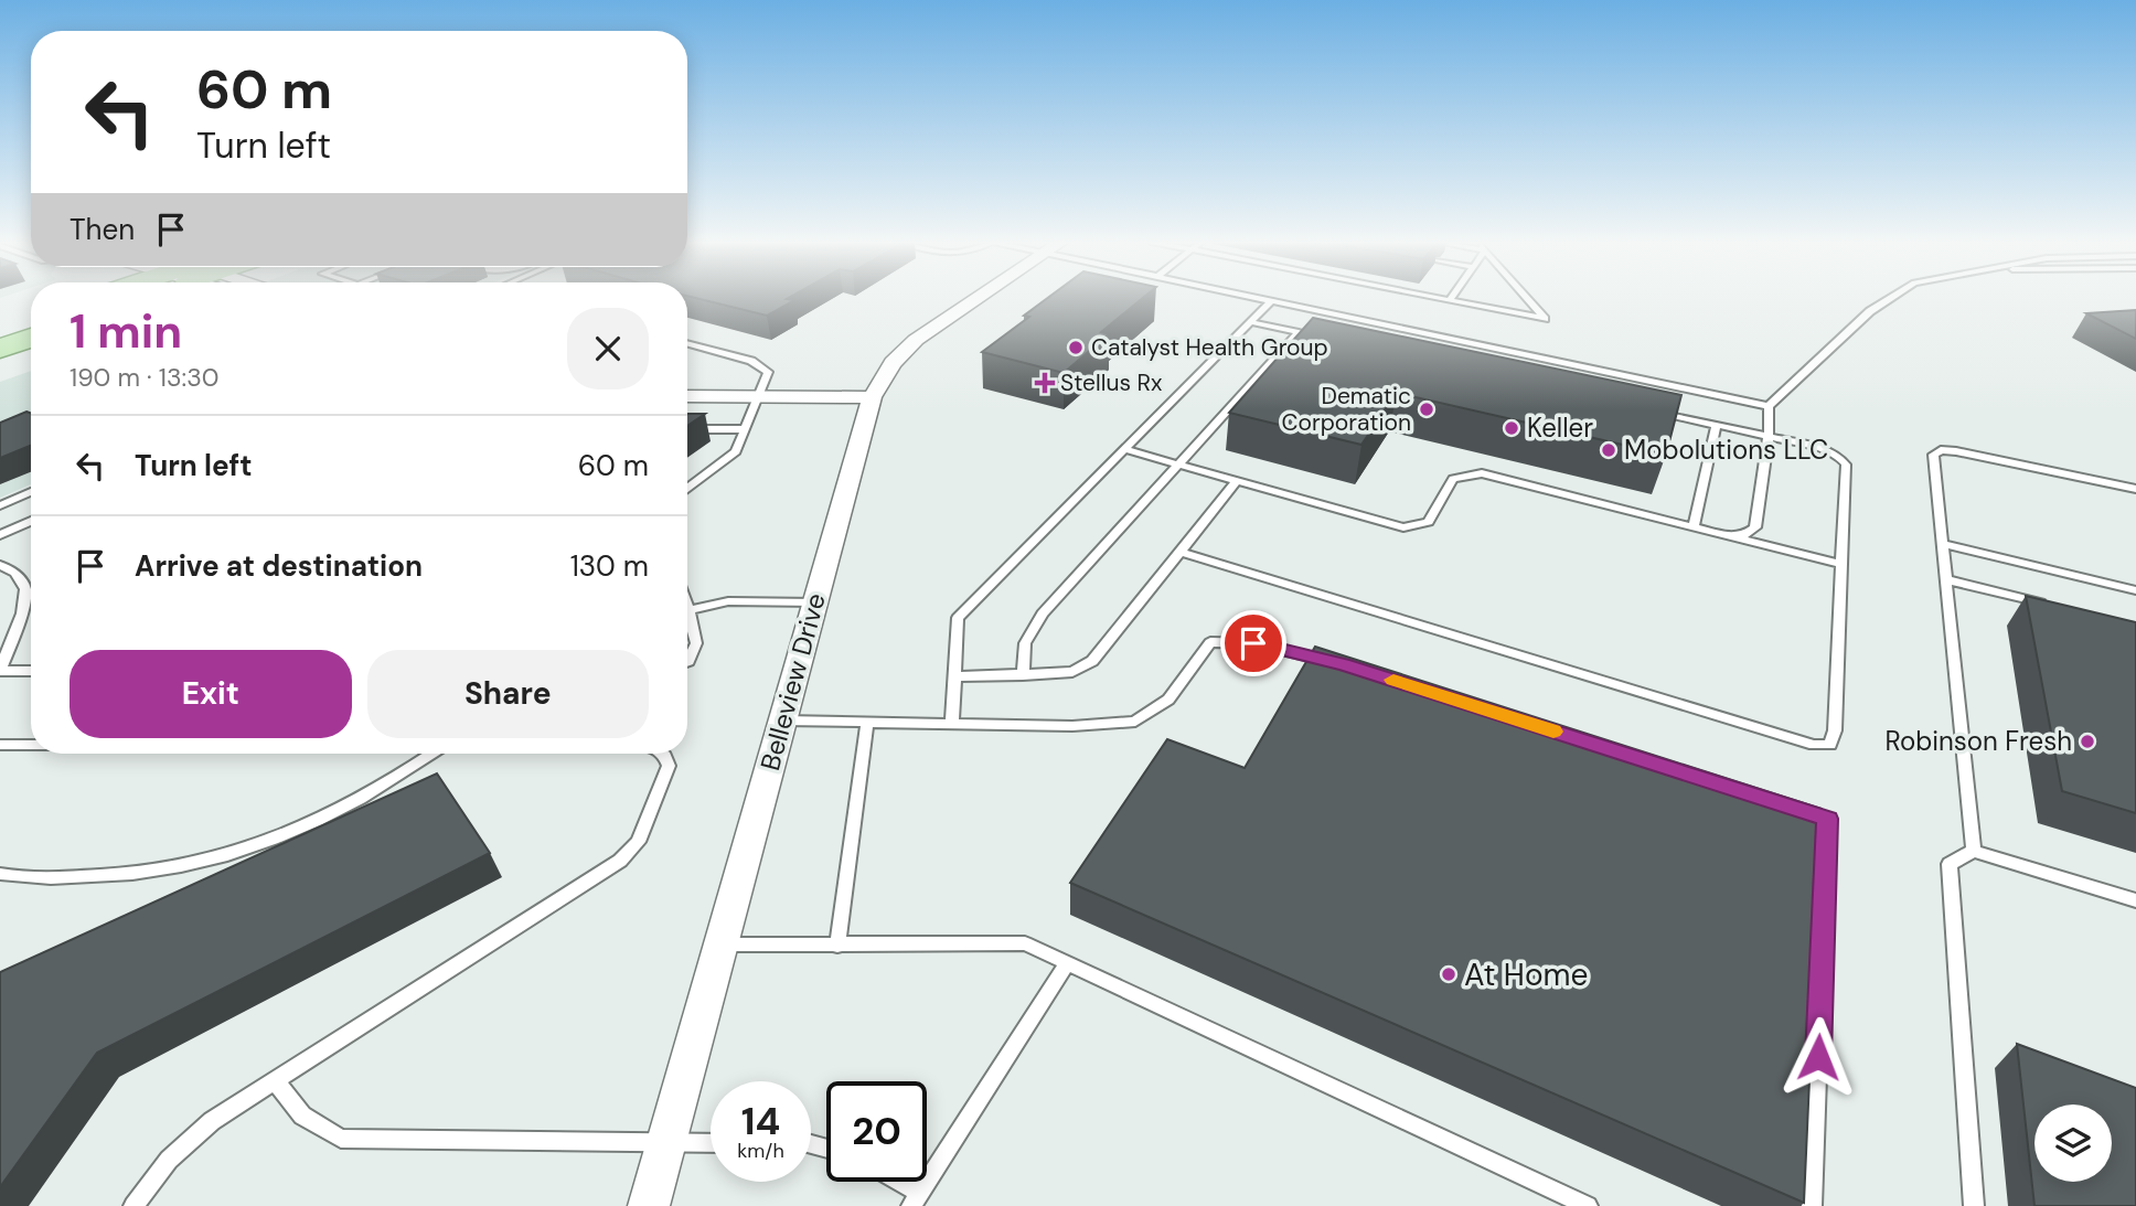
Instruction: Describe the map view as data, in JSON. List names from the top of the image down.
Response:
{
  "streets": {
    "street": ["Belleview Drive"]
  },
  "places": {
    "other": [
      "Catalyst Health Group",
      "Dematic Corporation",
      "Keller",
      "Mobolutions LLC",
      "Robinson Fresh",
      "At Home"
    ],
    "health": ["Stellus Rx"]
  },
  "page": {
    "turn": ["60 m", "Turn left"],
    "then": "Then",
    "heading": ["1 min", "190 m · 13:30"],
    "list": [
      {
        "name": "Turn left",
        "value": "60 m"
      },
      {
        "name": "Arrive at destination",
        "value": "130 m"
      }
    ],
    "buttons": ["Exit", "Share"],
    "speed": "14 km/h",
    "limit": "20"
  }
}
